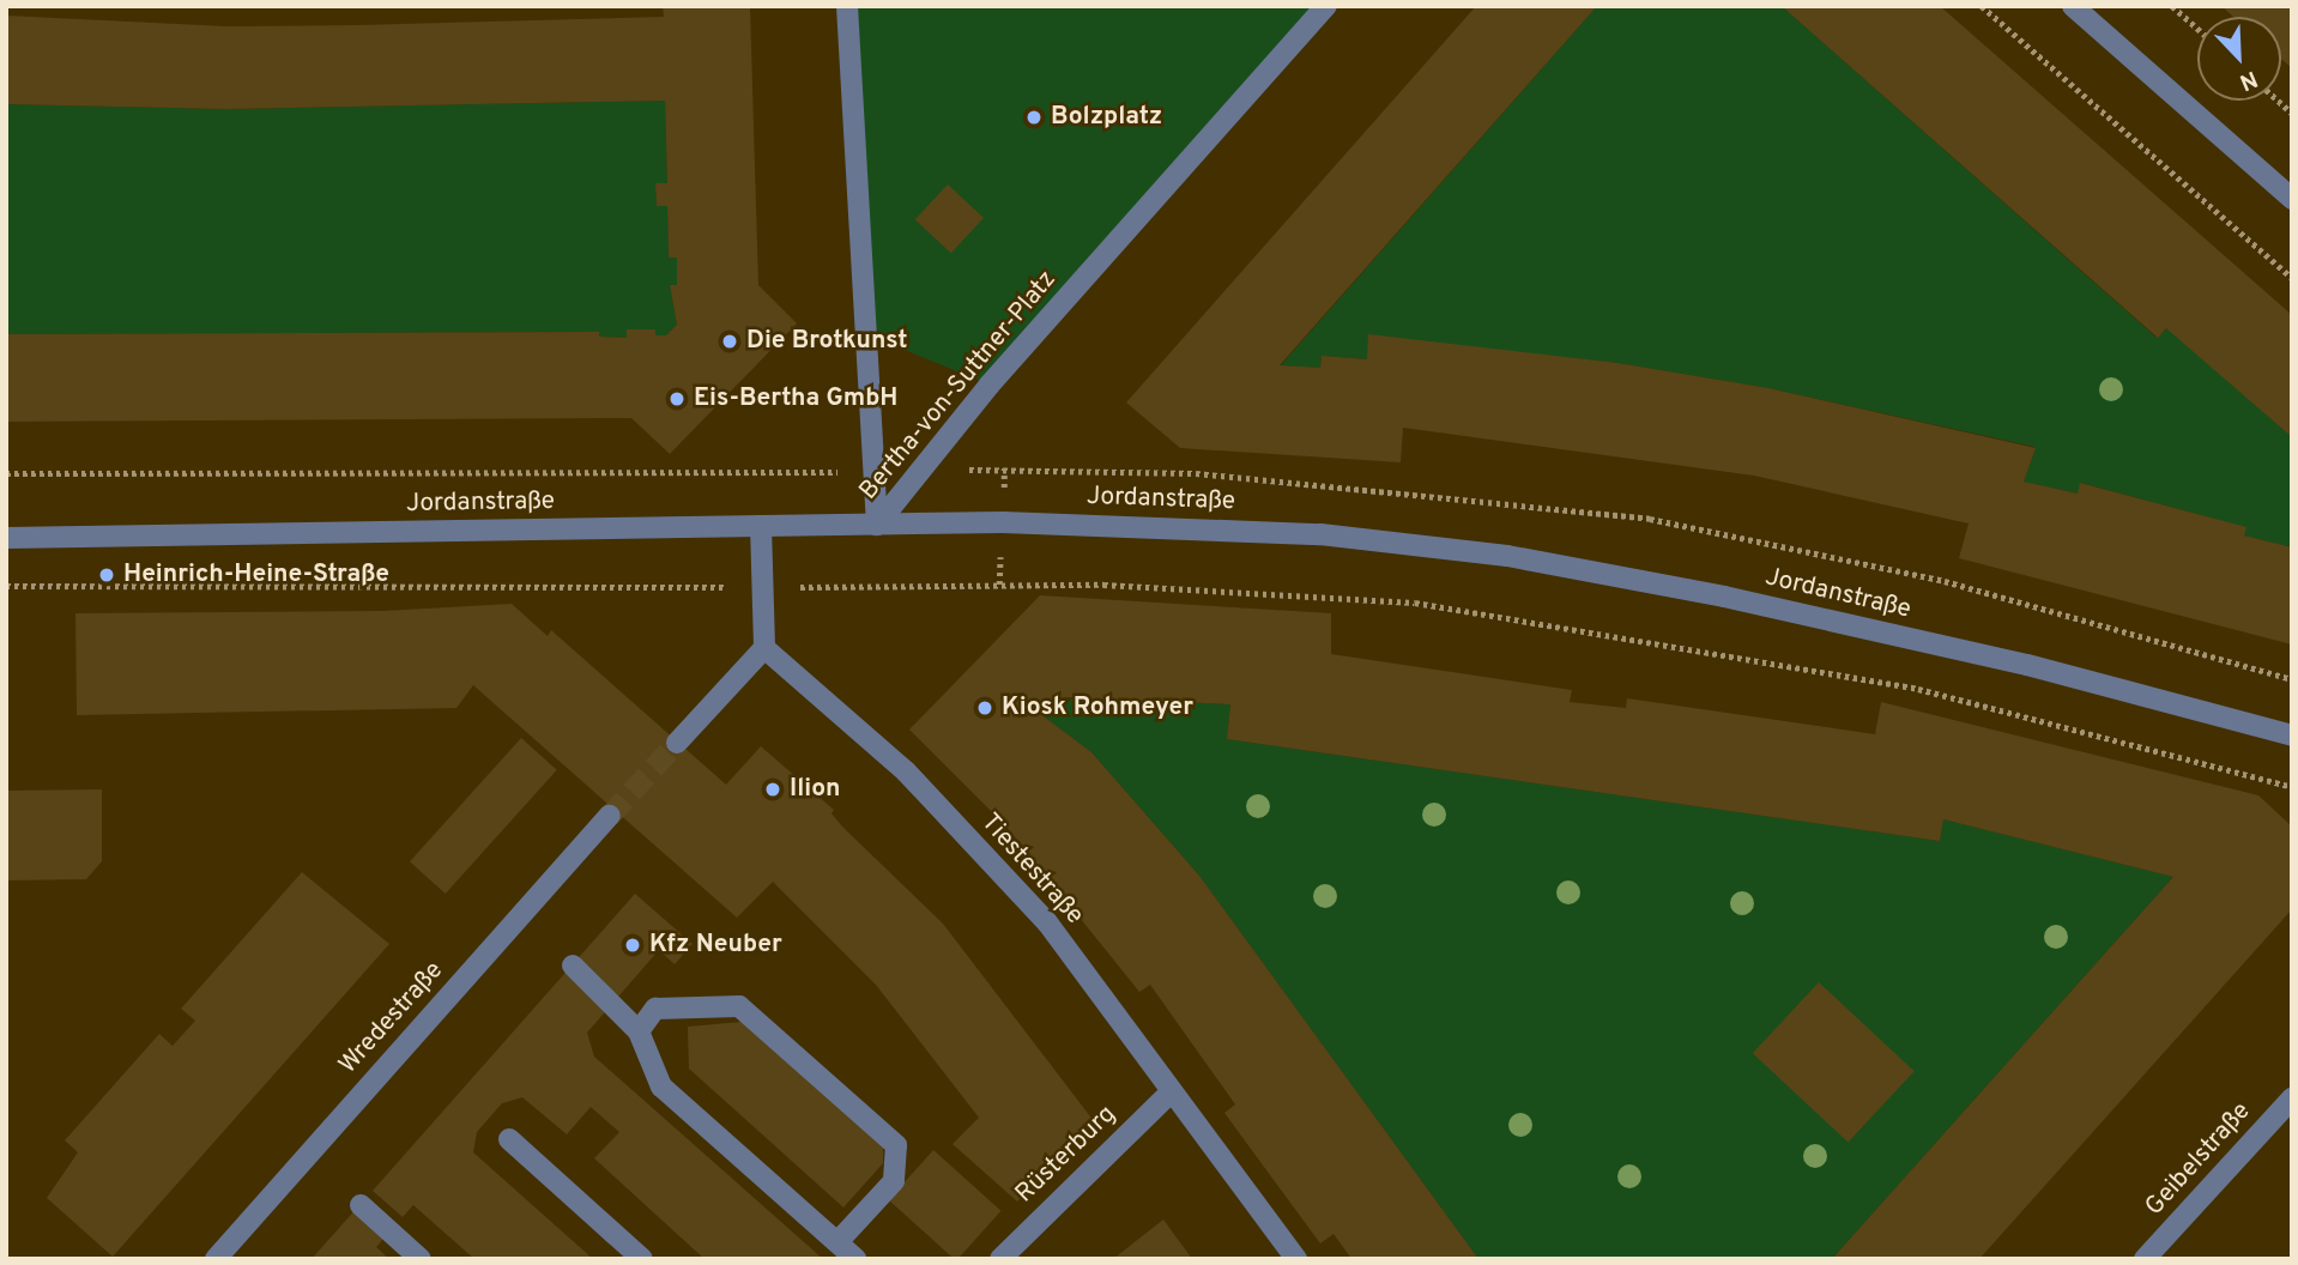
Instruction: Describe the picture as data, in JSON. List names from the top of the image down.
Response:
{
  "streets": {
    "street": [
      "Bertha-von-Suttner-Platz",
      "Jordanstraße",
      "Tiestestraße",
      "Wredestraße",
      "Rüsterburg",
      "Geibelstraße"
    ]
  },
  "crossings": [
    ["Bertha-von-Suttner-Platz", "Jordanstraße"],
    ["Tiestestraße", "Rüsterburg"]
  ],
  "places": [
    "Bolzplatz",
    "Die Brotkunst",
    "Eis-Bertha GmbH",
    "Heinrich-Heine-Straße",
    "Kiosk Rohmeyer",
    "Ilion",
    "Kfz Neuber"
  ],
  "north": "bottom right"
}
